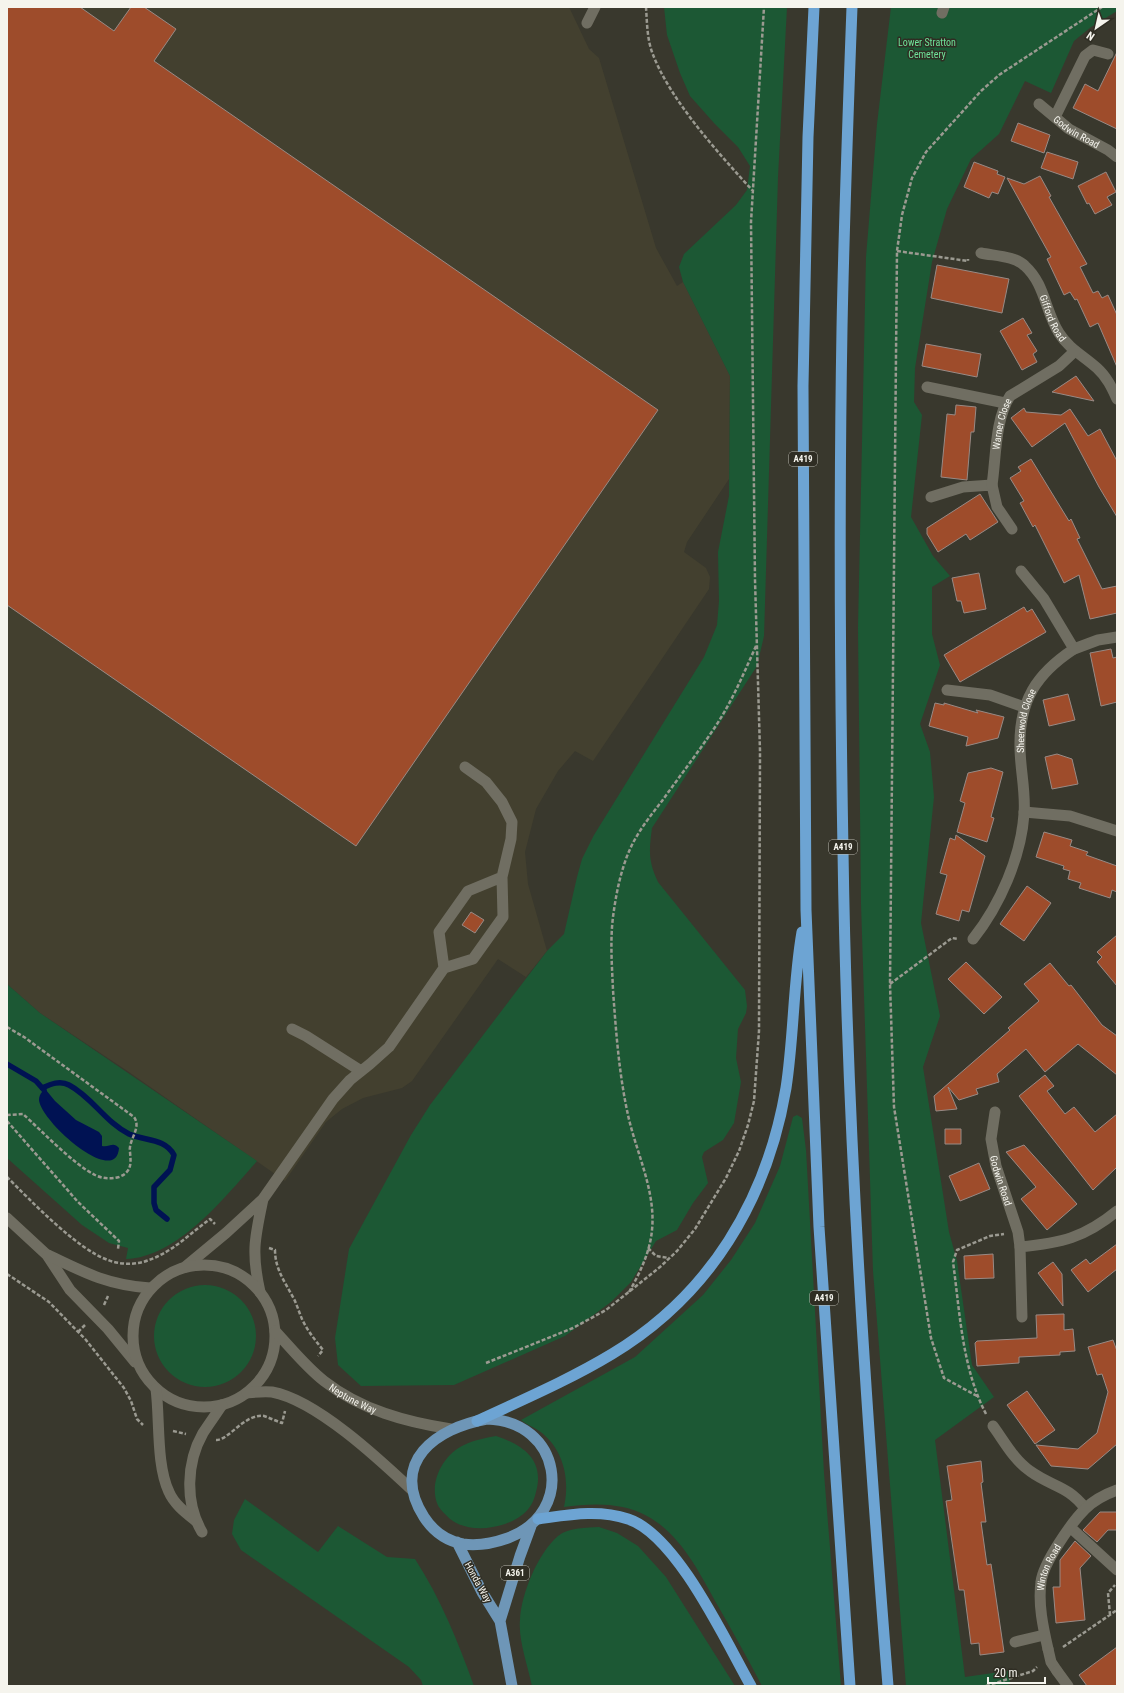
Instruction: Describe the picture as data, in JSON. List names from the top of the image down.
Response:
{
  "streets": {
    "highway": ["A419"],
    "main road": ["A361", "Honda Way"],
    "street": [
      "Godwin Road",
      "Gifford Road",
      "Warner Close",
      "Sheerwold Close",
      "Neptune Way",
      "Winton Road"
    ]
  },
  "crossings": [
    ["Gifford Road", "Warner Close"],
    ["A419", "Neptune Way"],
    ["A419", "Honda Way"],
    ["Neptune Way", "Honda Way"]
  ],
  "parks": ["Lower Stratton Cemetery"],
  "scale_bar": "20 m",
  "north": "bottom left"
}
